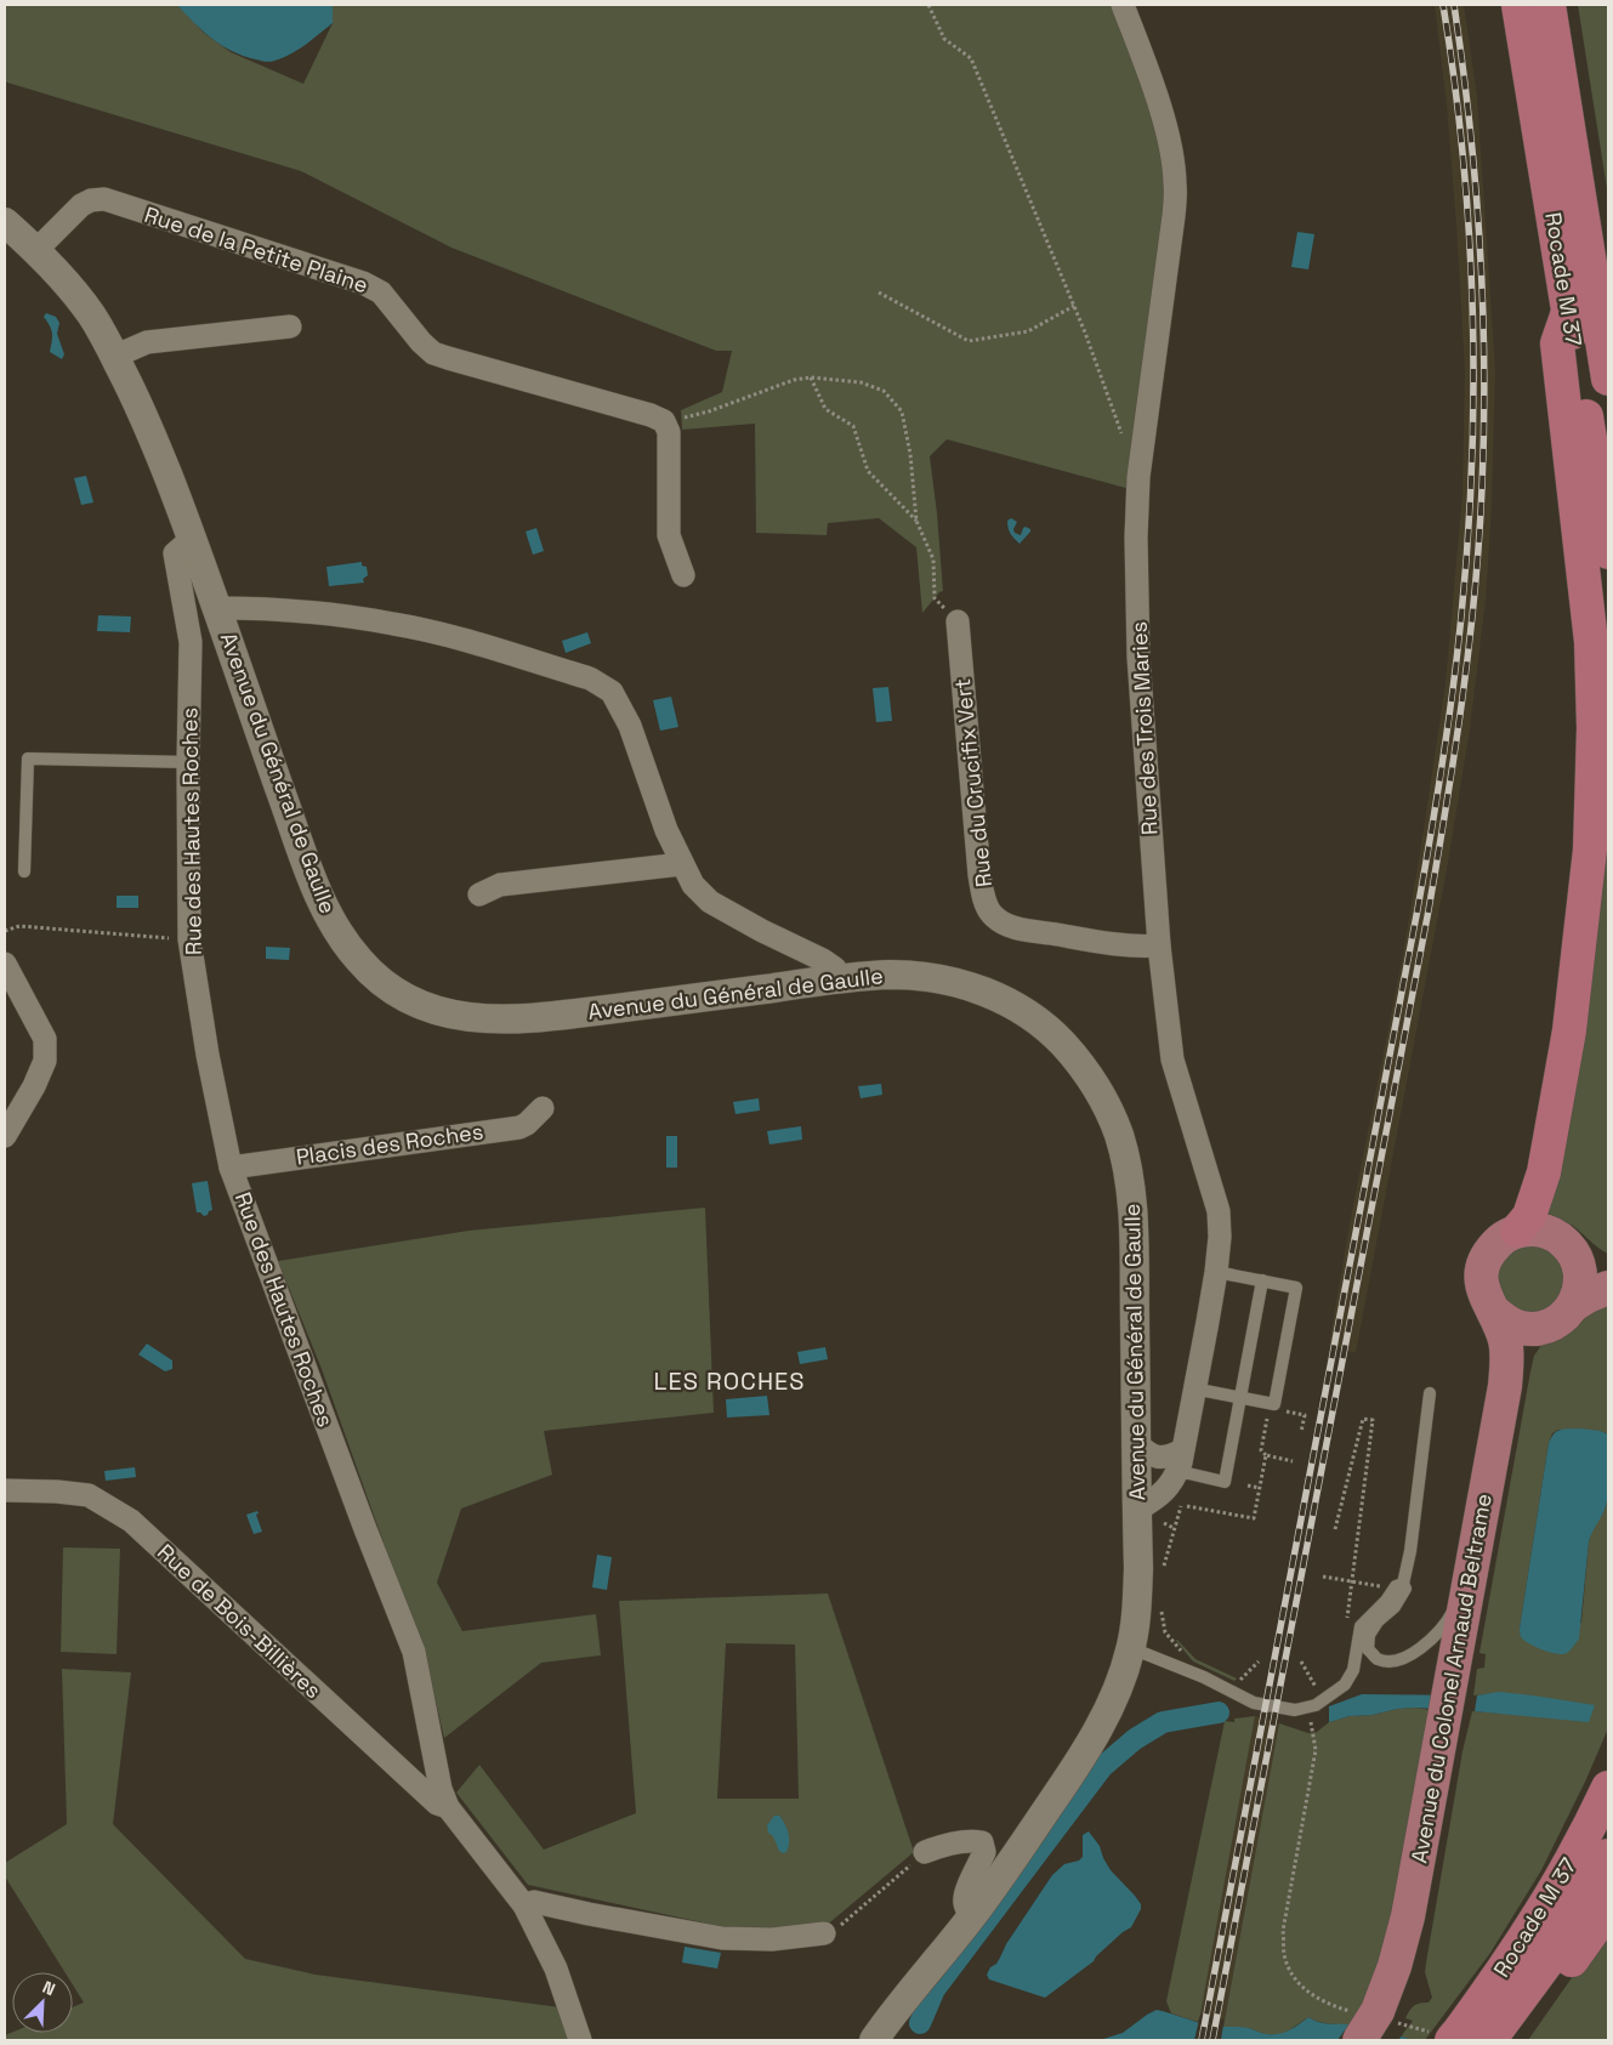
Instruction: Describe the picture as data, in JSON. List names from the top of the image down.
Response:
{
  "streets": {
    "highway": ["Rocade M 37"],
    "main road": ["Avenue du Colonel Arnaud Beltrame"],
    "street": [
      "Rue de la Petite Plaine",
      "Rue des Trois Maries",
      "Avenue du Général de Gaulle",
      "Rue du Crucifix Vert",
      "Rue des Hautes Roches",
      "Placis des Roches",
      "Rue de Bois-Billières"
    ]
  },
  "crossings": [
    ["Rue de la Petite Plaine", "Avenue du Général de Gaulle"],
    ["Rue des Trois Maries", "Avenue du Général de Gaulle"],
    ["Rue des Trois Maries", "Rue du Crucifix Vert"],
    ["Avenue du Général de Gaulle", "Rue des Hautes Roches"],
    ["Rue des Hautes Roches", "Placis des Roches"],
    ["Rue des Hautes Roches", "Rue de Bois-Billières"]
  ],
  "districts": ["LES ROCHES"],
  "north": "top right"
}
